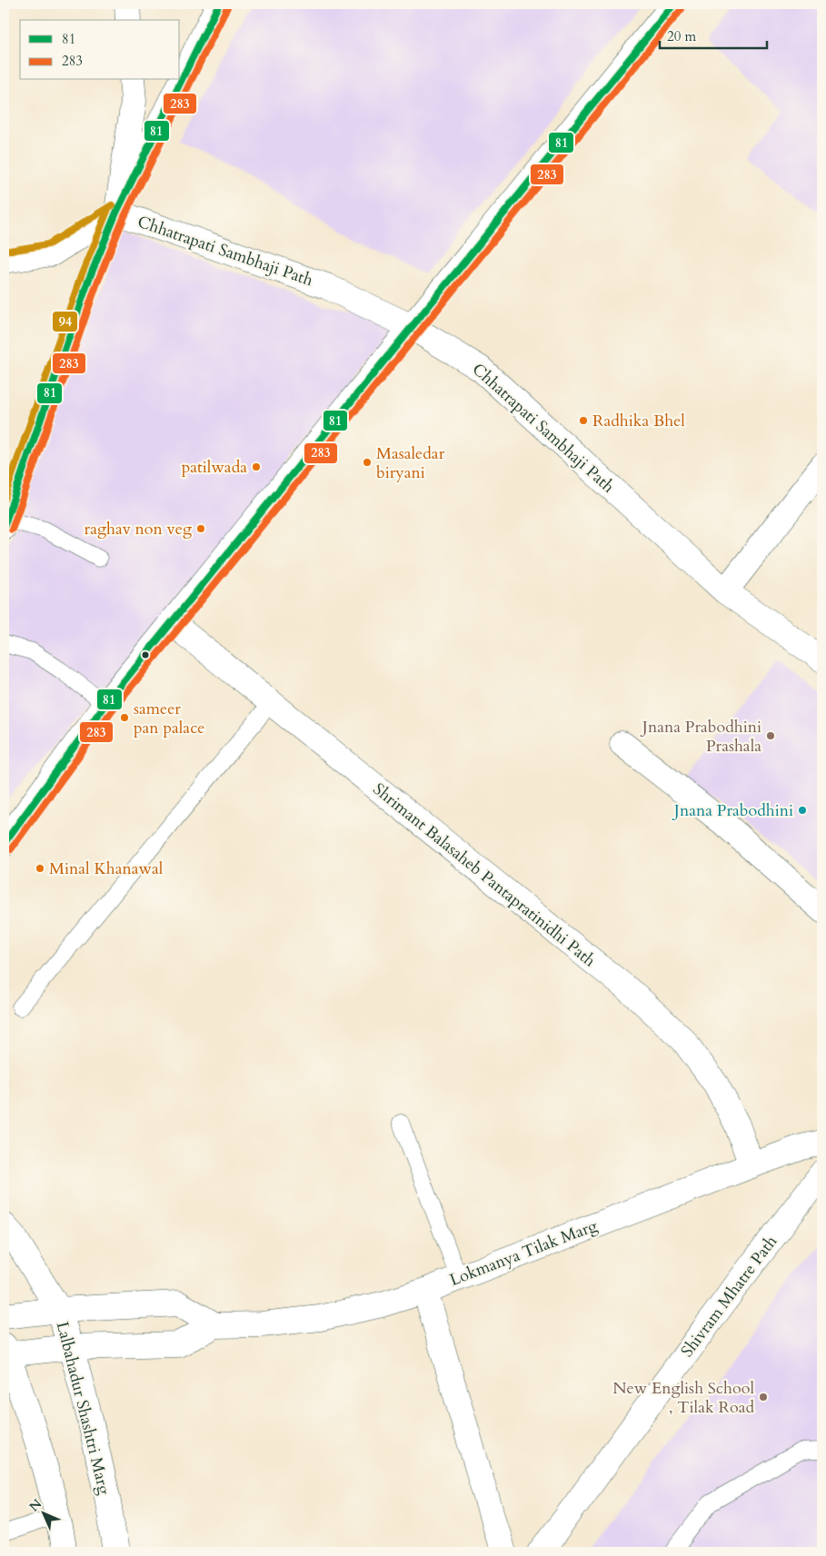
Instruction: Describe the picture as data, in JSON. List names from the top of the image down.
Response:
{
  "streets": {
    "street": [
      "Chhatrapati Sambhaji Path",
      "Shrimant Balasaheb Pantapratinidhi Path",
      "Lokmanya Tilak Marg",
      "Shivram Mhatre Path",
      "Lalbahadur Shashtri Marg"
    ]
  },
  "crossings": [
    ["Shrimant Balasaheb Pantapratinidhi Path", "Lokmanya Tilak Marg"],
    ["Lokmanya Tilak Marg", "Lalbahadur Shashtri Marg"]
  ],
  "places": [
    "Radhika Bhel",
    "Masaledar biryani",
    "patilwada",
    "raghav non veg",
    "sameer pan palace",
    "Jnana Prabodhini Prashala",
    "Jnana Prabodhini",
    "Minal Khanawal",
    "New English School , Tilak Road"
  ],
  "lines": ["transit line 81", "transit line 283", "transit line 94"],
  "legend": ["81", "283"],
  "scale_bar": "20 m",
  "north": "top left"
}
